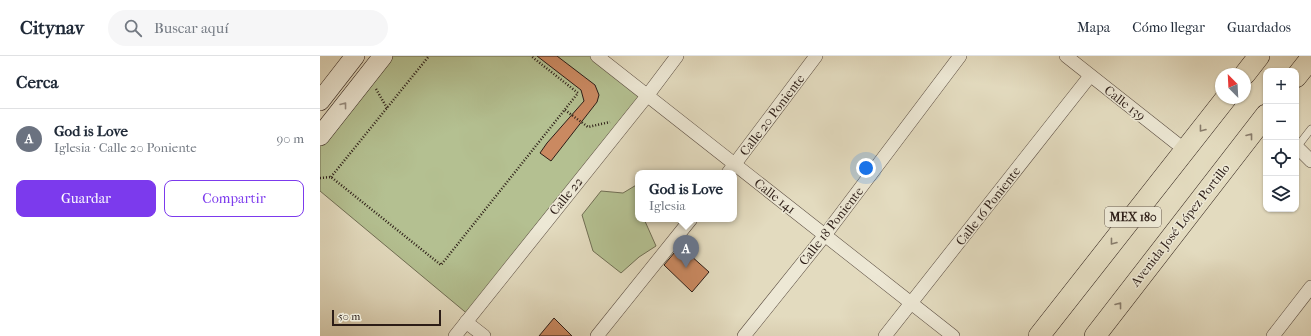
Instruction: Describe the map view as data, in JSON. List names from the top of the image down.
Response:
{
  "streets": {
    "main road": ["MEX 180", "Avenida José López Portillo"],
    "street": [
      "Calle 139",
      "Calle 20 Poniente",
      "Calle 22",
      "Calle 141",
      "Calle 16 Poniente",
      "Calle 18 Poniente"
    ]
  },
  "crossings": [
    ["Calle 139", "Calle 16 Poniente"],
    ["Calle 139", "MEX 180"],
    ["Calle 20 Poniente", "Calle 141"],
    ["Calle 22", "Calle 141"],
    ["Calle 141", "Calle 16 Poniente"],
    ["Calle 141", "Calle 18 Poniente"]
  ],
  "scale_bar": "50 m",
  "north": "top left",
  "page": {
    "header": "Citynav",
    "search": "Buscar aquí",
    "nav": ["Mapa", "Cómo llegar", "Guardados"],
    "heading": "Cerca",
    "map_buttons": ["+", "−"],
    "list": [
      {
        "mark": "A",
        "name": "God is Love",
        "note": "Iglesia · Calle 20 Poniente",
        "value": "90 m"
      }
    ],
    "buttons": ["Guardar", "Compartir"],
    "popup": ["God is Love", "Iglesia"],
    "pins": "A",
    "scale": "50 m"
  }
}
